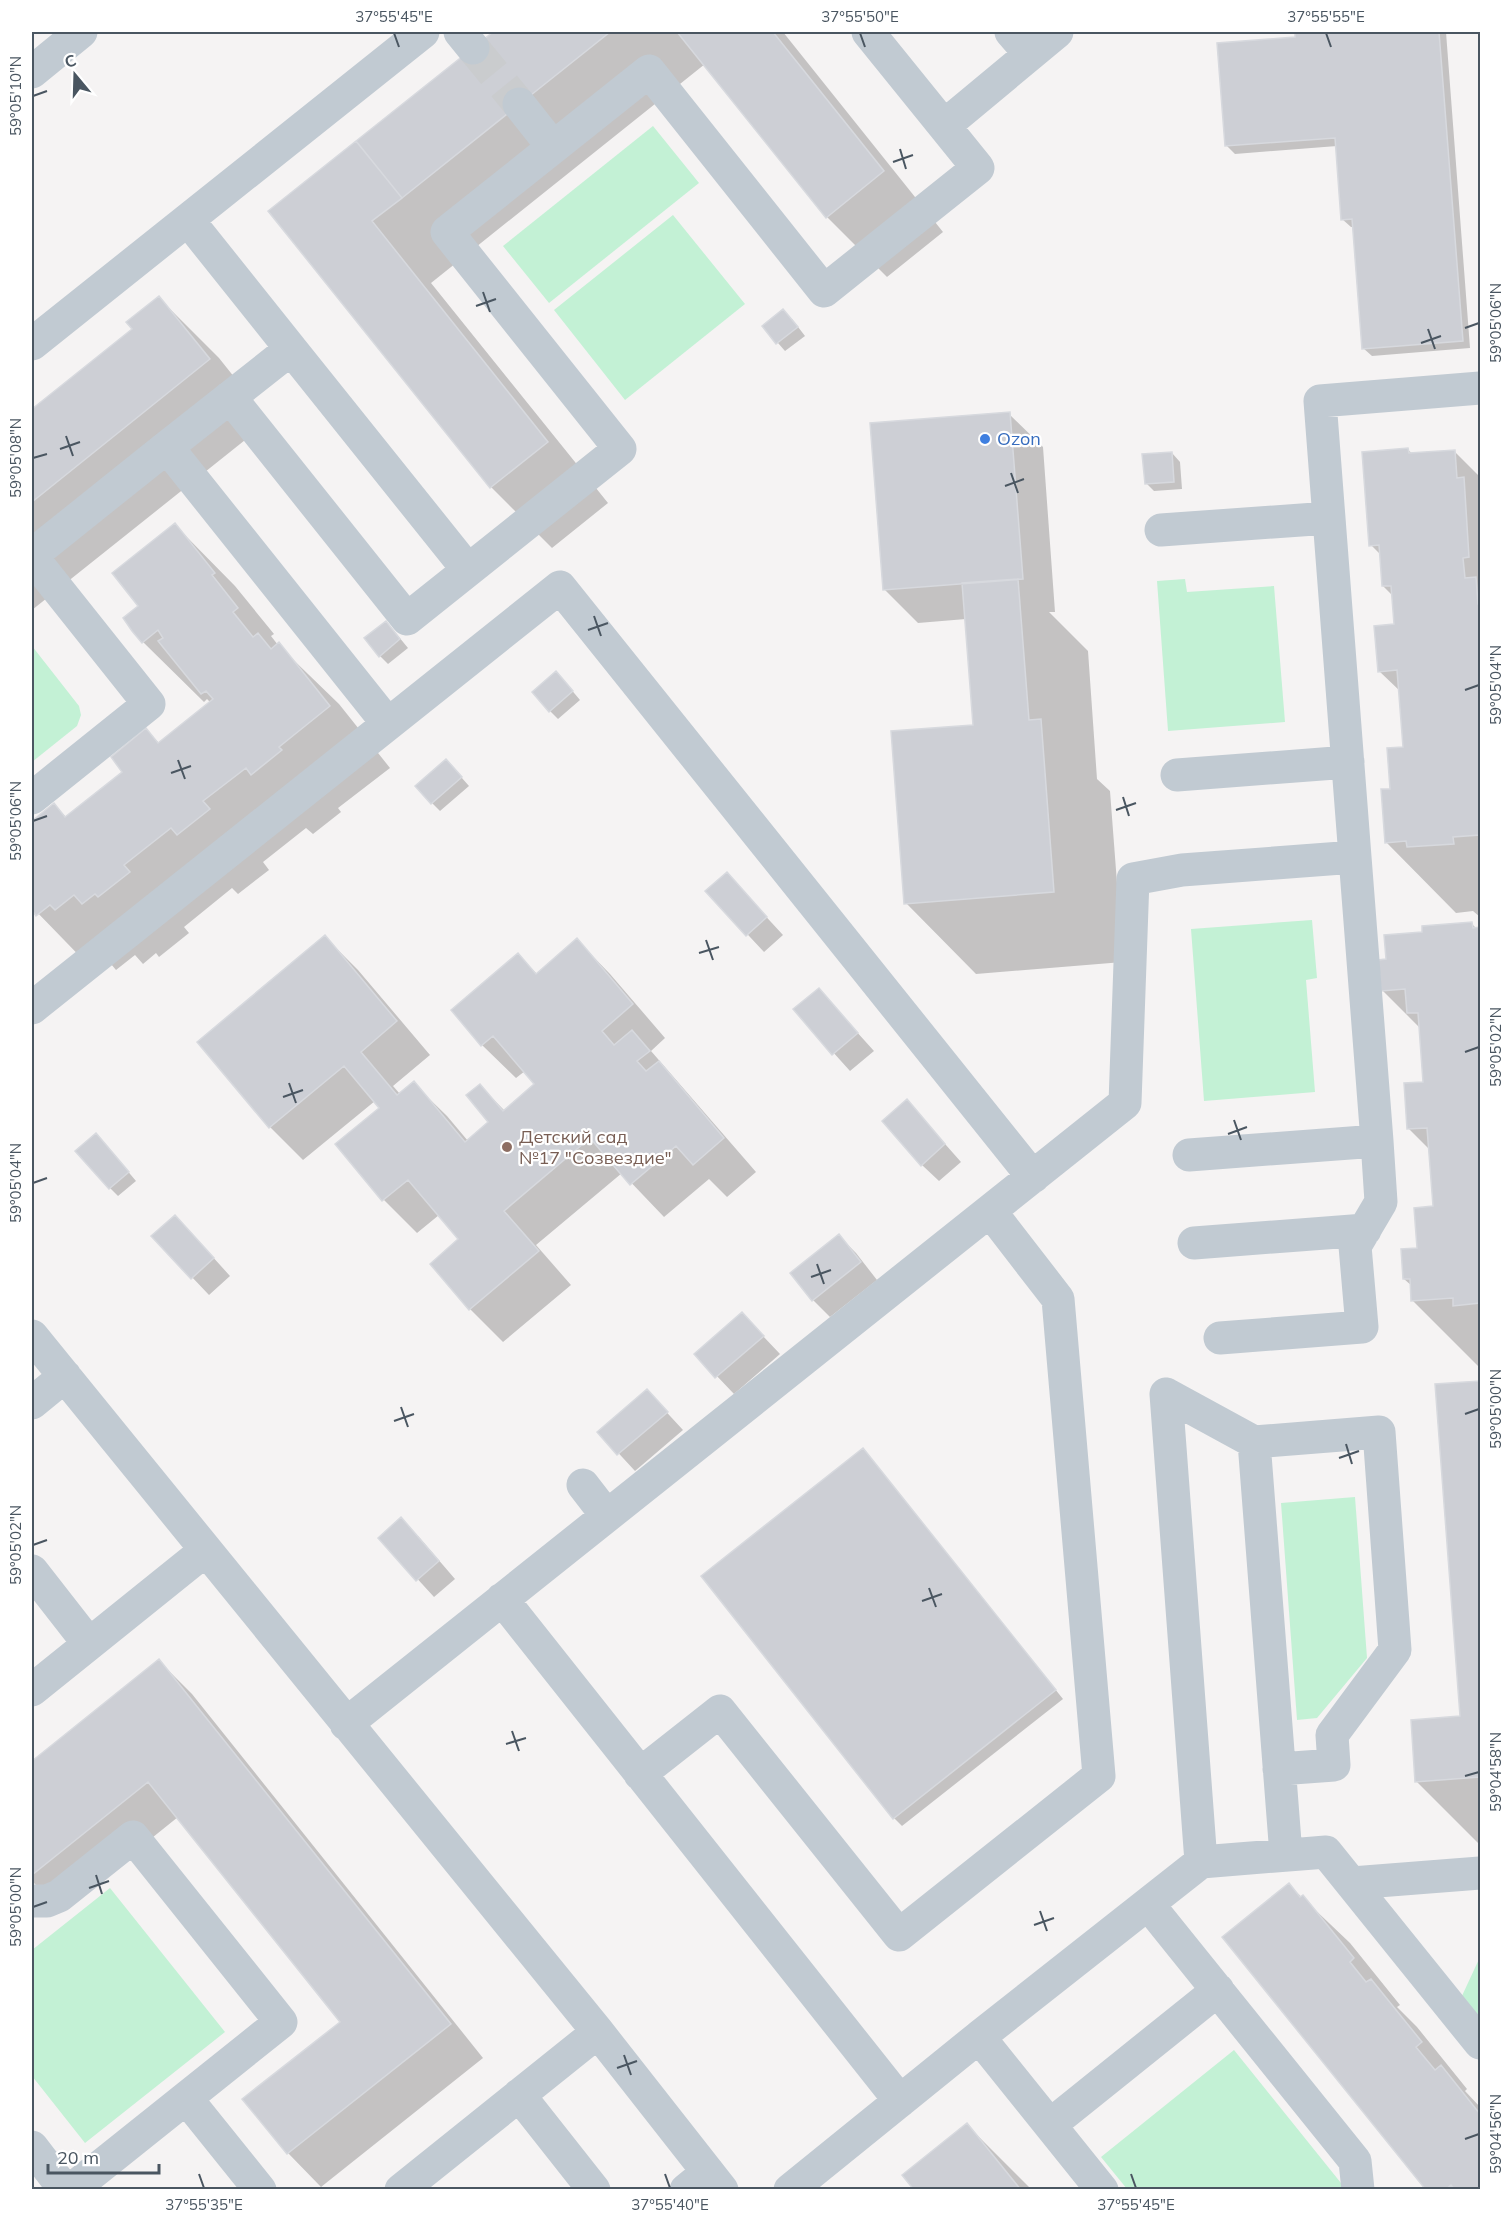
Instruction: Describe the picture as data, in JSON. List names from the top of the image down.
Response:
{
  "places": ["Ozon", "Детский сад №17 \"Созвездие\""],
  "scale_bar": "20 m",
  "north": "top",
  "coordinates": [
    "37°55'45\"E",
    "37°55'50\"E",
    "37°55'55\"E",
    "59°05'10\"N",
    "59°05'06\"N",
    "59°05'08\"N",
    "59°05'04\"N",
    "59°05'02\"N",
    "59°05'00\"N",
    "59°04'58\"N",
    "59°04'56\"N",
    "37°55'35\"E",
    "37°55'40\"E"
  ]
}
